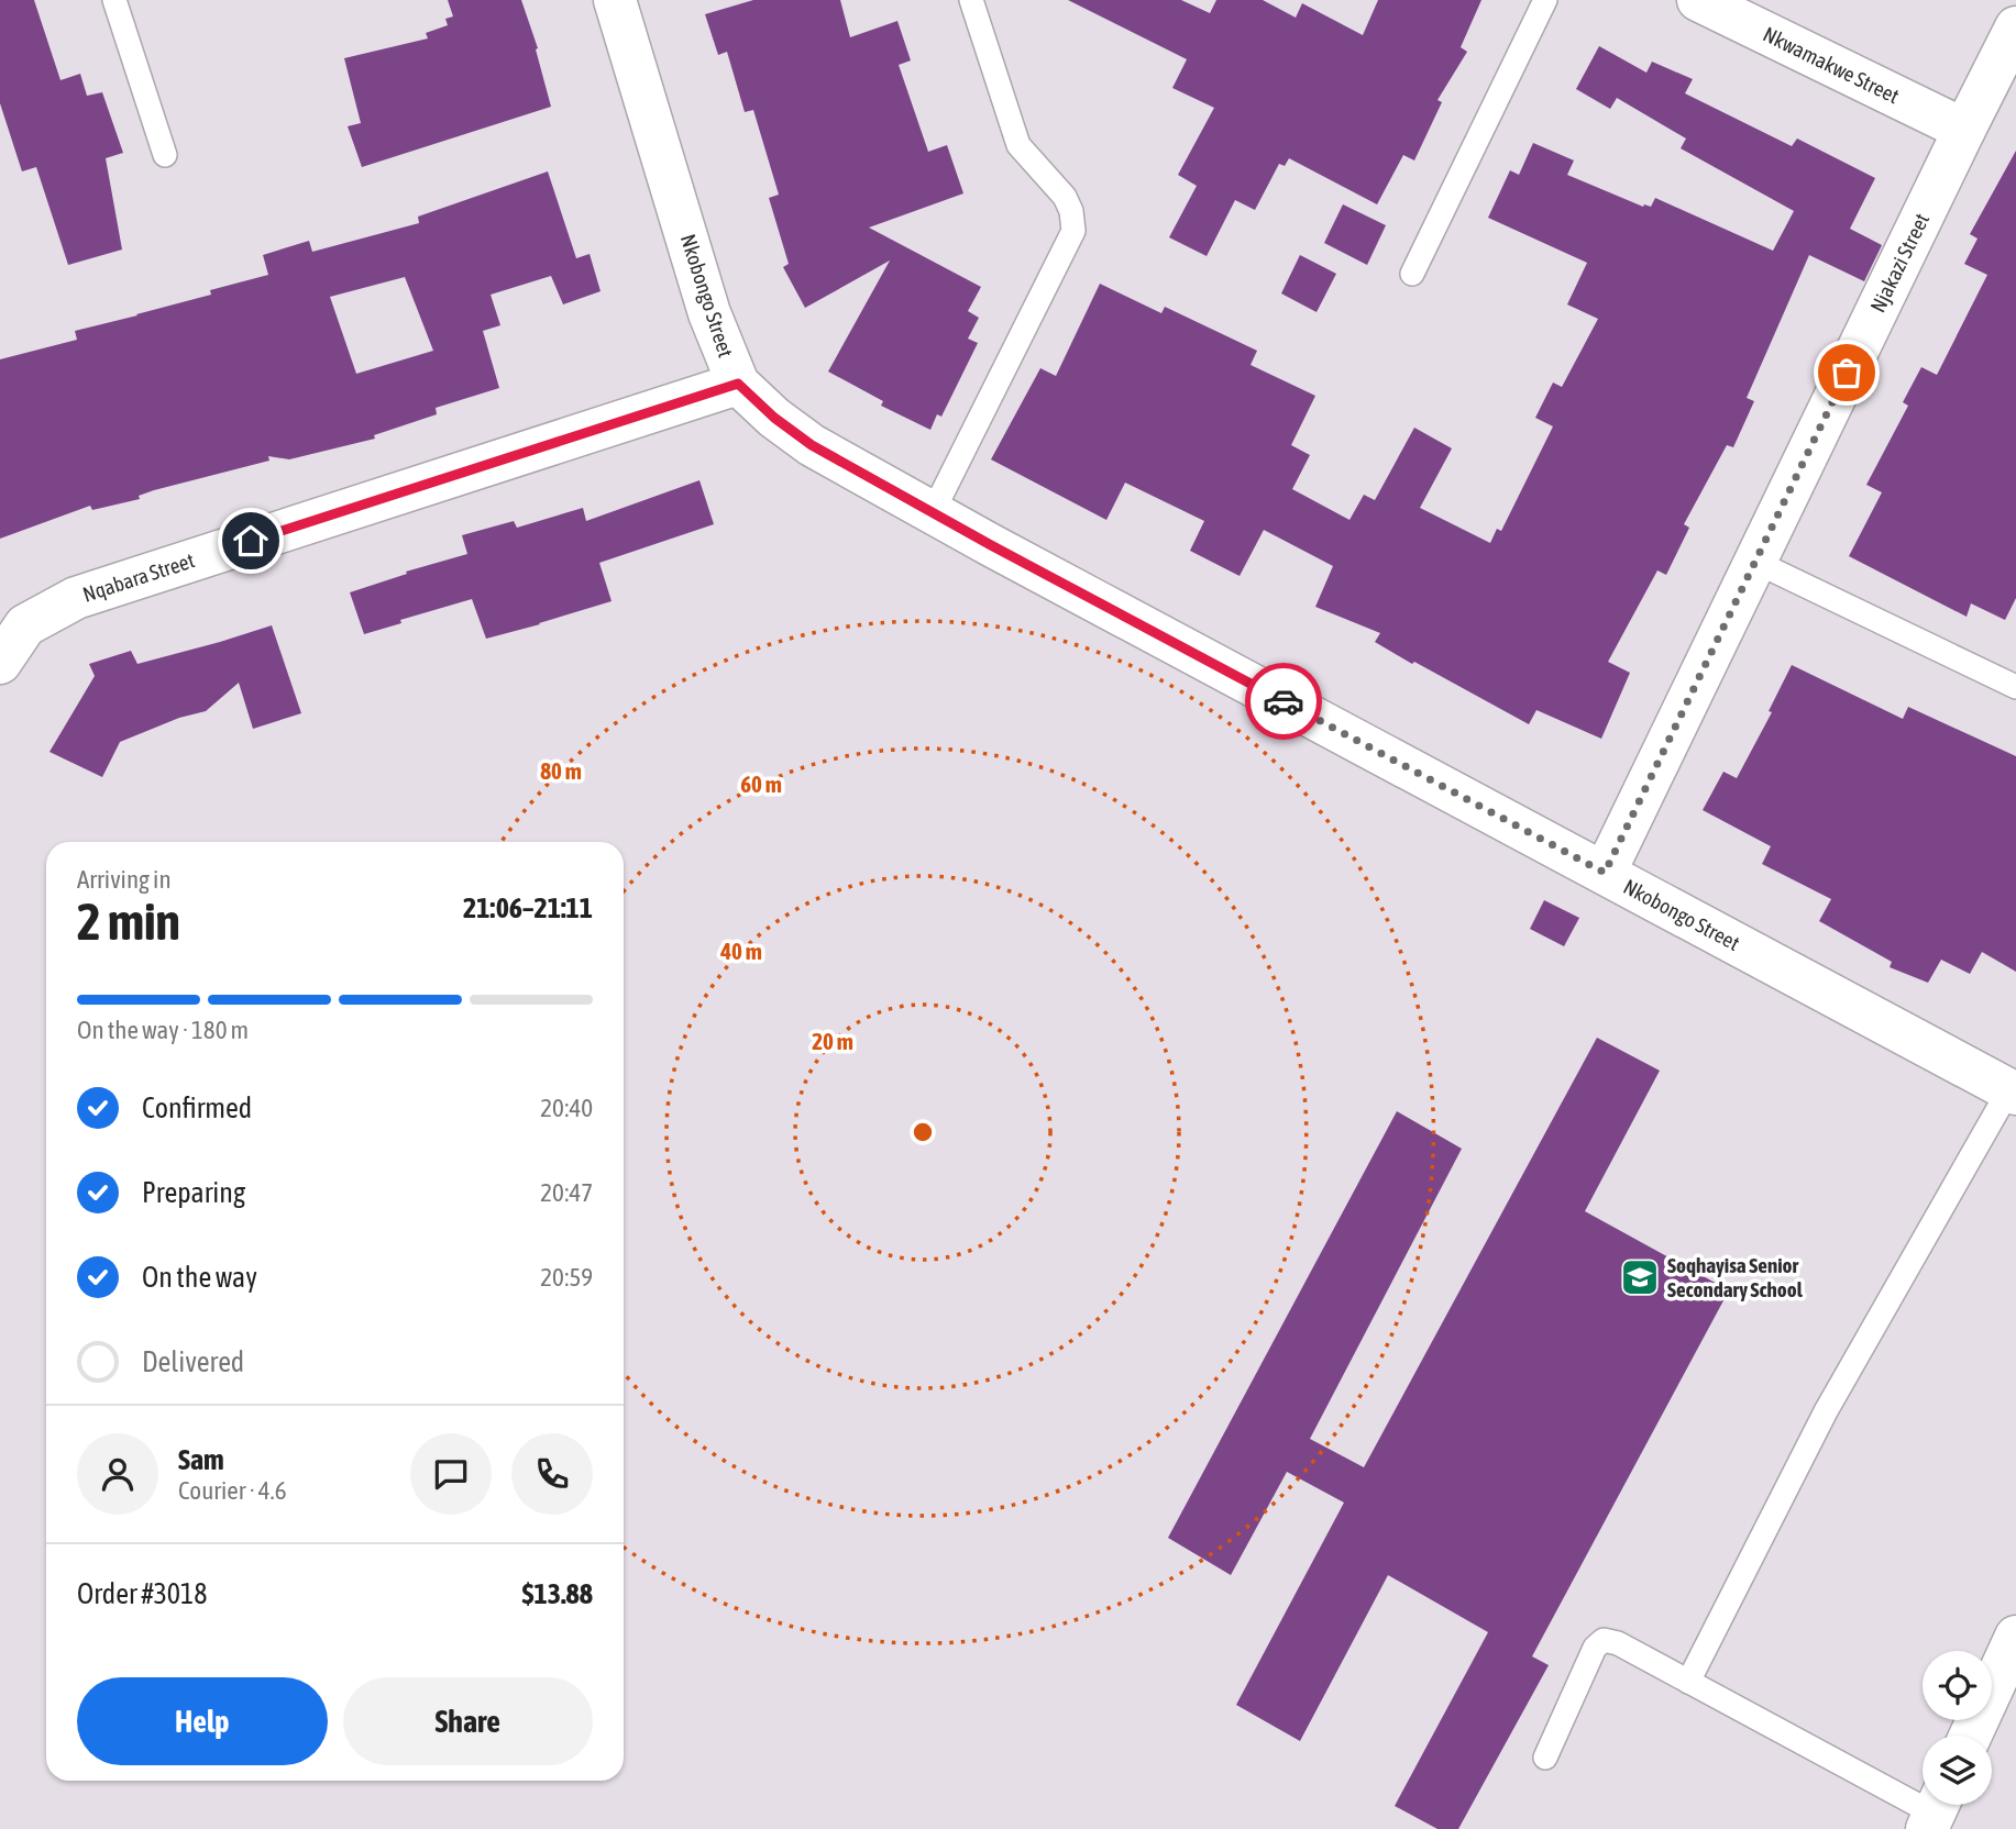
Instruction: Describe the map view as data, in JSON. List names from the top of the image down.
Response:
{
  "streets": {
    "street": [
      "Nkwamakwe Street",
      "Njakazi Street",
      "Nkobongo Street",
      "Nqabara Street"
    ]
  },
  "crossings": [
    ["Nkwamakwe Street", "Njakazi Street"],
    ["Njakazi Street", "Nkobongo Street"],
    ["Nkobongo Street", "Nqabara Street"]
  ],
  "places": {
    "school or university": ["Soqhayisa Senior Secondary School"]
  },
  "page": {
    "heading": ["2 min", "Arriving in", "21:06–21:11"],
    "panel": [
      "Sam",
      "Courier · 4.6",
      "Order #3018",
      "$13.88"
    ],
    "bar": "On the way · 180 m",
    "list": [
      ["Confirmed", "20:40"],
      ["Preparing", "20:47"],
      ["On the way", "20:59"],
      "Delivered"
    ],
    "buttons": ["Help", "Share"]
  },
  "rings": [
    "80 m",
    "60 m",
    "40 m",
    "20 m"
  ]
}
